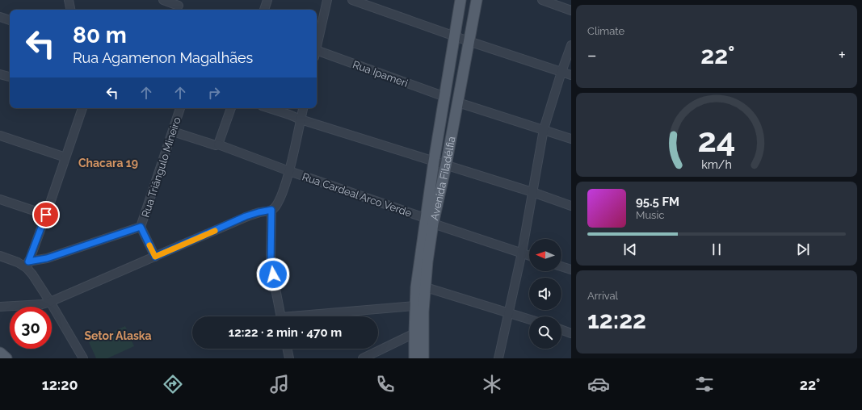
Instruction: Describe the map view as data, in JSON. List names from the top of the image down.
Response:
{
  "streets": {
    "main road": ["Avenida Filadélfia"],
    "street": ["Rua Ipameri", "Rua Triângulo Mineiro", "Rua Cardeal Arco Verde"]
  },
  "crossings": [
    ["Rua Ipameri", "Avenida Filadélfia"],
    ["Avenida Filadélfia", "Rua Cardeal Arco Verde"]
  ],
  "districts": ["Chacara 19", "Setor Alaska"],
  "north": "left",
  "page": {
    "tile": [
      "Climate",
      ["Arrival", "12:22"]
    ],
    "turn": ["80 m", "Rua Agamenon Magalhães"],
    "heat": ["−", "22°", "+"],
    "song": ["95.5 FM", "Music"],
    "limit": "30",
    "trip": "12:22 · 2 min · 470 m",
    "tabs": ["12:20", "22°"],
    "gauge": ["24", "km/h"]
  }
}
